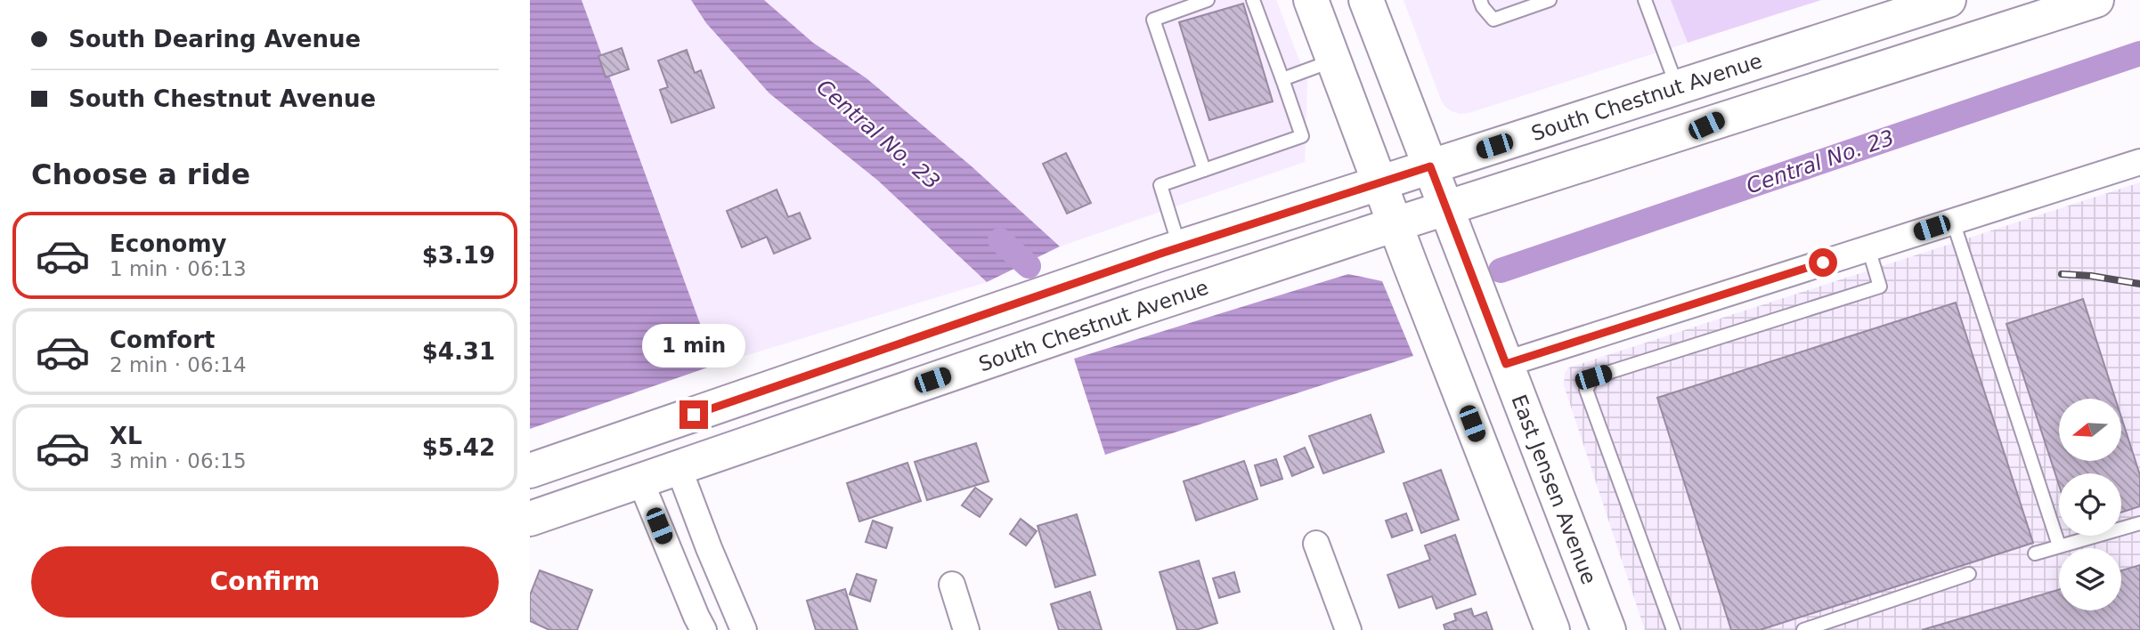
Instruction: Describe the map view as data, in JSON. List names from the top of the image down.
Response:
{
  "streets": {
    "main road": ["South Chestnut Avenue", "East Jensen Avenue"]
  },
  "crossings": [
    ["South Chestnut Avenue", "East Jensen Avenue"]
  ],
  "water": ["Central No. 23"],
  "north": "left",
  "page": {
    "banner": ["South Dearing Avenue", "South Chestnut Avenue"],
    "heading": "Choose a ride",
    "list": [
      {
        "name": "Economy",
        "note": "1 min · 06:13",
        "value": "$3.19"
      },
      {
        "name": "Comfort",
        "note": "2 min · 06:14",
        "value": "$4.31"
      },
      {
        "name": "XL",
        "note": "3 min · 06:15",
        "value": "$5.42"
      }
    ],
    "bubble": "1 min",
    "buttons": "Confirm"
  }
}
